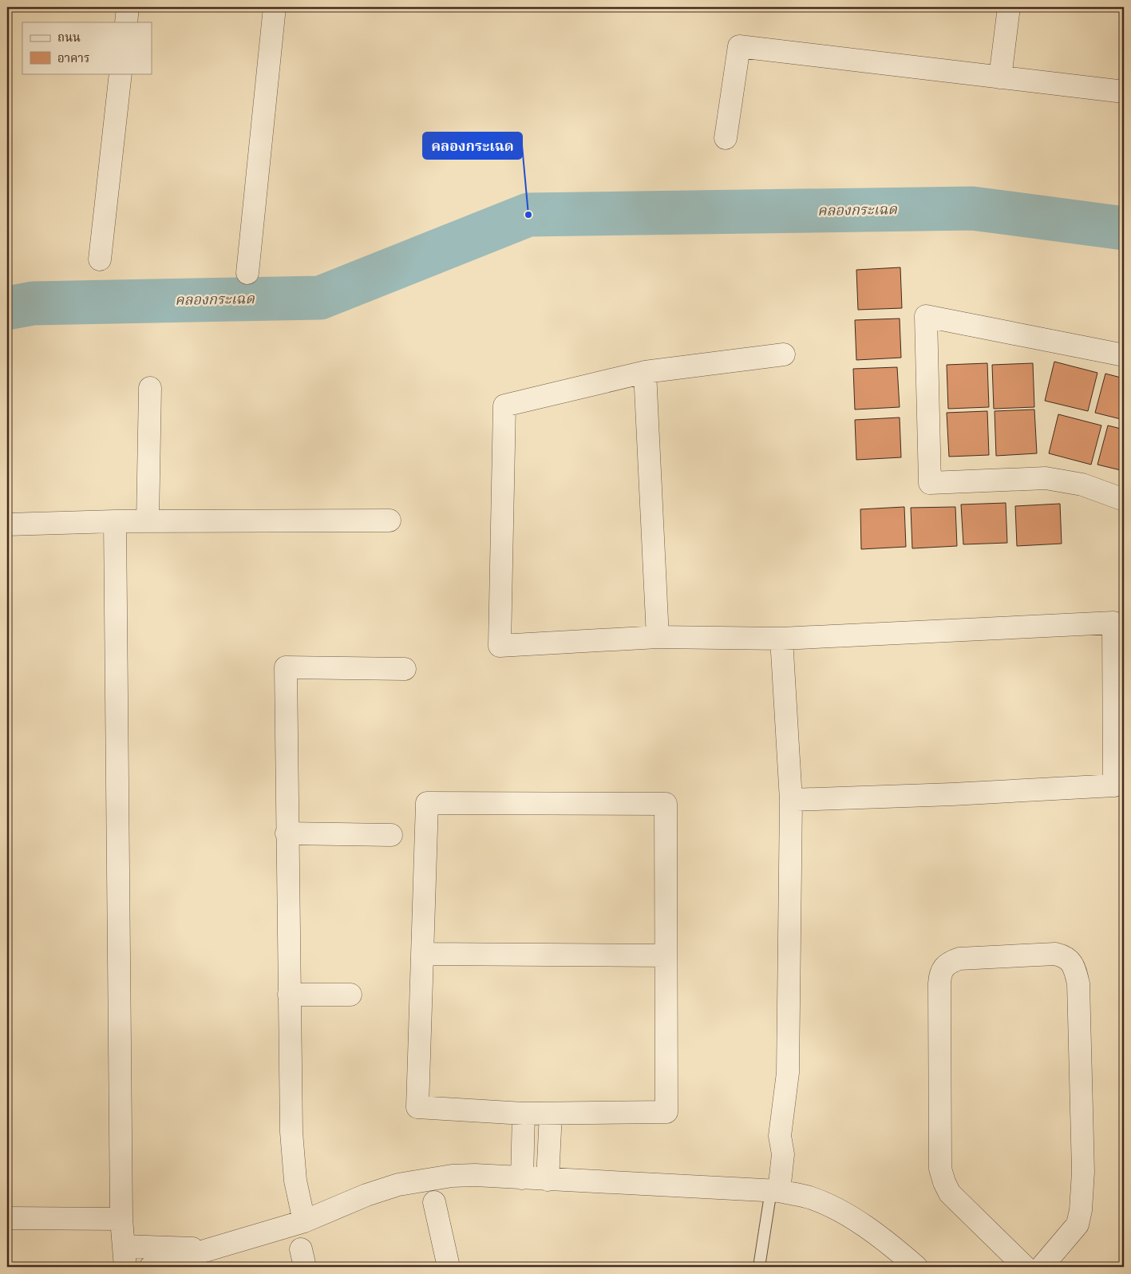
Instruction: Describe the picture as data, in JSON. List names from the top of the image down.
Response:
{
  "water": ["คลองกระเฉด"],
  "places": ["คลองกระเฉด"],
  "legend": ["ถนน", "อาคาร"]
}
